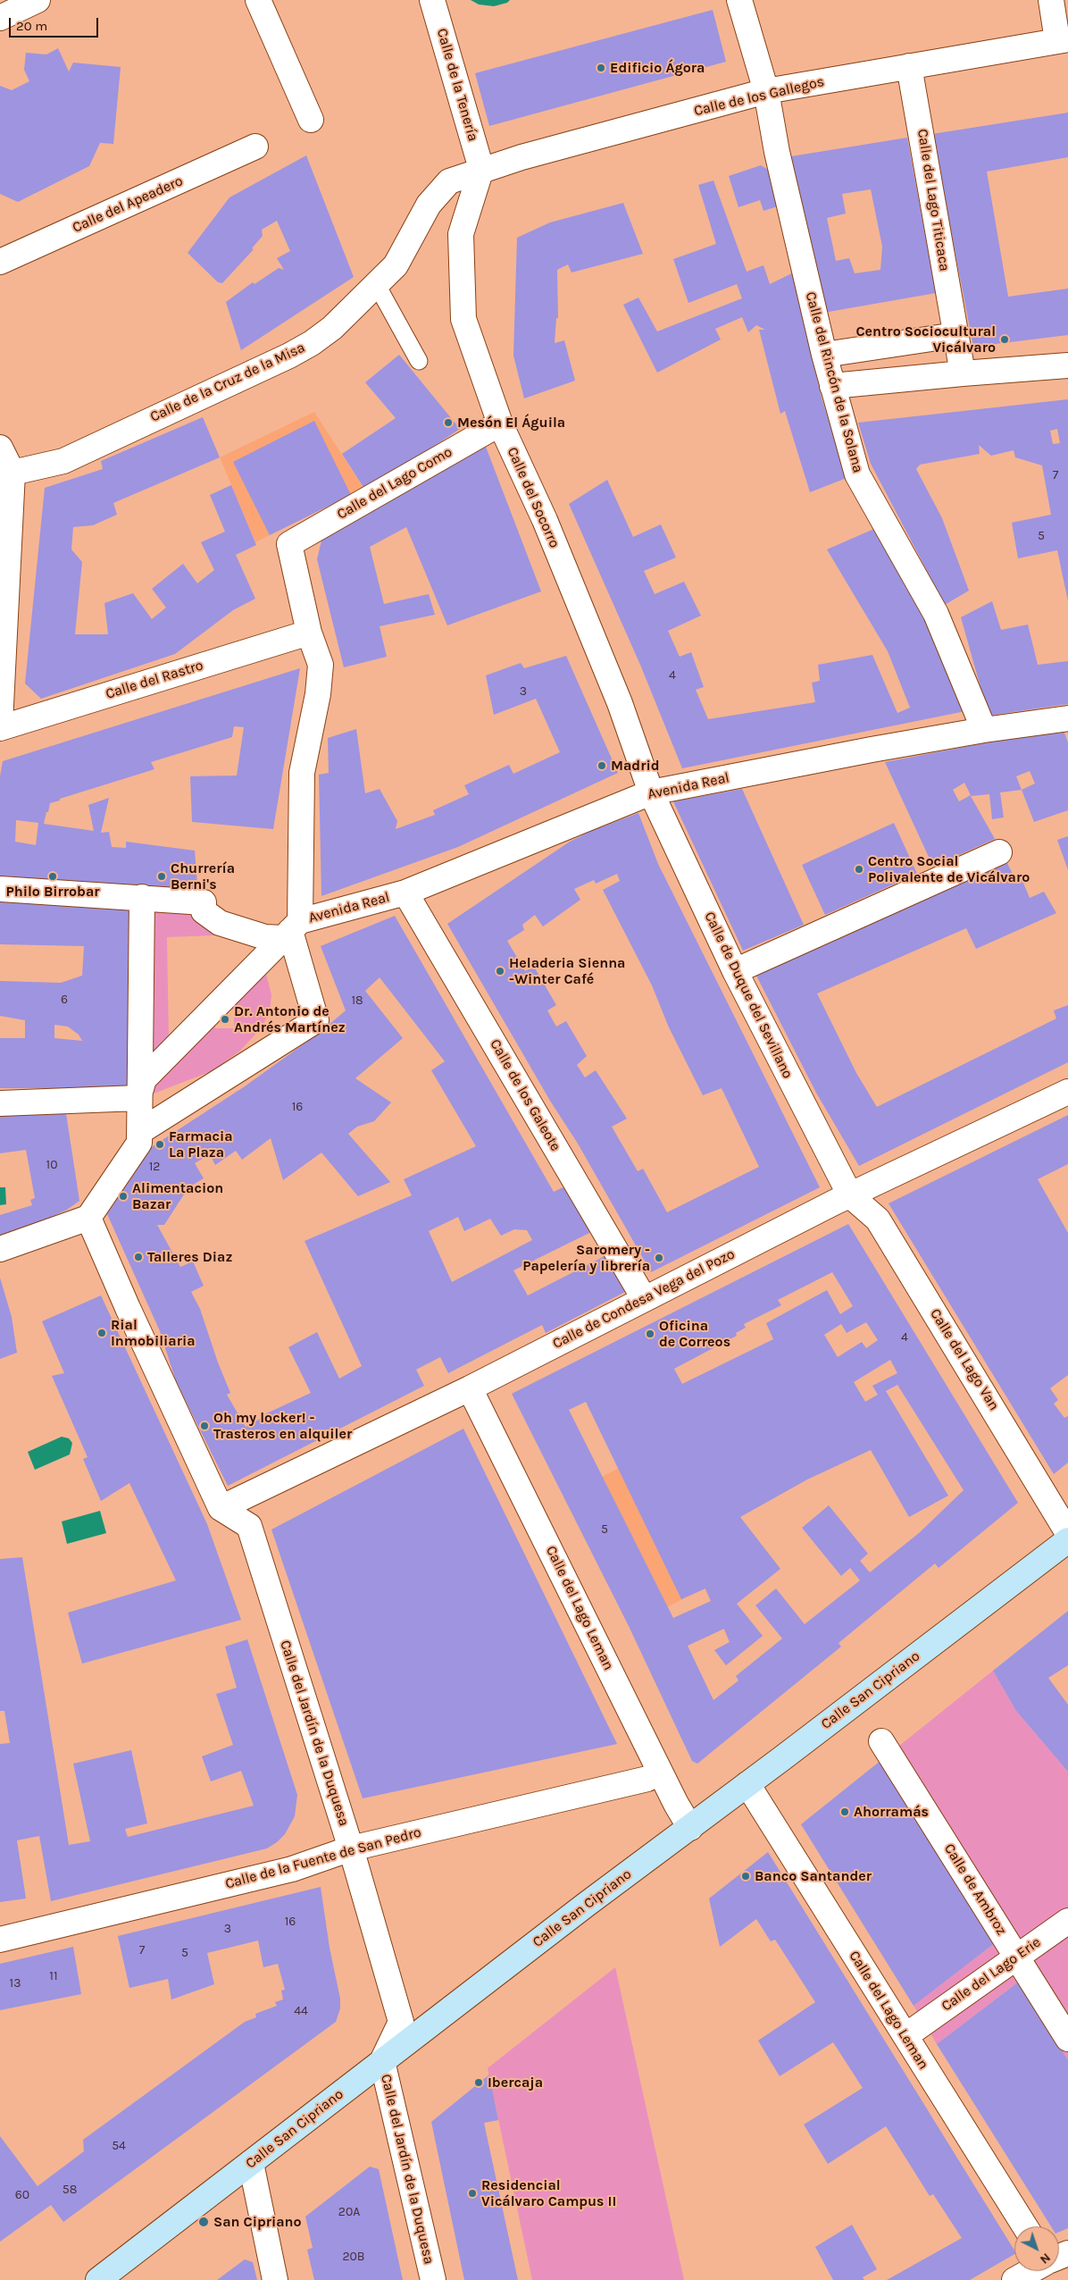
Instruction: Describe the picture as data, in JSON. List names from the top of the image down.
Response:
{
  "streets": {
    "street": [
      "Calle de la Tenería",
      "Calle de los Gallegos",
      "Calle del Lago Titicaca",
      "Calle del Apeadero",
      "Calle de la Cruz de la Misa",
      "Calle del Rincón de la Solana",
      "Calle del Lago Como",
      "Calle del Socorro",
      "Calle del Rastro",
      "Avenida Real",
      "Calle de Duque del Sevillano",
      "Calle de los Galeote",
      "Calle de Condesa Vega del Pozo",
      "Calle del Lago Van",
      "Calle del Lago Leman",
      "Calle San Cipriano",
      "Calle del Jardín de la Duquesa",
      "Calle de la Fuente de San Pedro",
      "Calle de Ambroz",
      "Calle del Lago Erie"
    ]
  },
  "crossings": [
    ["Calle de la Tenería", "Calle de los Gallegos"],
    ["Calle de la Tenería", "Calle de la Cruz de la Misa"],
    ["Calle de la Tenería", "Calle del Socorro"],
    ["Calle de los Gallegos", "Calle del Lago Titicaca"],
    ["Calle de los Gallegos", "Calle de la Cruz de la Misa"],
    ["Calle de los Gallegos", "Calle del Rincón de la Solana"],
    ["Calle de los Gallegos", "Calle del Socorro"],
    ["Calle de la Cruz de la Misa", "Calle del Socorro"],
    ["Calle del Rincón de la Solana", "Avenida Real"],
    ["Calle del Lago Como", "Calle del Socorro"],
    ["Calle del Lago Como", "Calle del Rastro"],
    ["Calle del Socorro", "Avenida Real"],
    ["Calle del Socorro", "Calle de Duque del Sevillano"],
    ["Avenida Real", "Calle de Duque del Sevillano"],
    ["Avenida Real", "Calle de los Galeote"],
    ["Calle de Duque del Sevillano", "Calle de Condesa Vega del Pozo"],
    ["Calle de Duque del Sevillano", "Calle del Lago Van"],
    ["Calle de los Galeote", "Calle de Condesa Vega del Pozo"],
    ["Calle de Condesa Vega del Pozo", "Calle del Lago Van"],
    ["Calle de Condesa Vega del Pozo", "Calle del Lago Leman"],
    ["Calle de Condesa Vega del Pozo", "Calle del Jardín de la Duquesa"],
    ["Calle del Lago Leman", "Calle San Cipriano"],
    ["Calle San Cipriano", "Calle del Jardín de la Duquesa"],
    ["Calle del Jardín de la Duquesa", "Calle de la Fuente de San Pedro"],
    ["Calle de Ambroz", "Calle del Lago Erie"]
  ],
  "places": [
    "Edificio Ágora",
    "Centro Sociocultural Vicálvaro",
    "Mesón El Águila",
    "Madrid",
    "Centro Social Polivalente de Vicálvaro",
    "Philo Birrobar",
    "Churrería Berni's",
    "Heladeria Sienna -Winter Café",
    "Dr. Antonio de Andrés Martínez",
    "Farmacia La Plaza",
    "Alimentacion Bazar",
    "Talleres Diaz",
    "Saromery - Papelería y librería",
    "Rial Inmobiliaria",
    "Oficina de Correos",
    "Oh my locker! - Trasteros en alquiler",
    "Ahorramás",
    "Banco Santander",
    "Ibercaja",
    "Residencial Vicálvaro Campus II",
    "San Cipriano"
  ],
  "house_numbers": [
    "7",
    "5",
    "4",
    "3",
    "6",
    "18",
    "16",
    "10",
    "12",
    "4",
    "5",
    "16",
    "3",
    "7",
    "5",
    "11",
    "13",
    "44",
    "54",
    "58",
    "60",
    "20A",
    "20B"
  ],
  "scale_bar": "20 m",
  "north": "bottom right"
}
